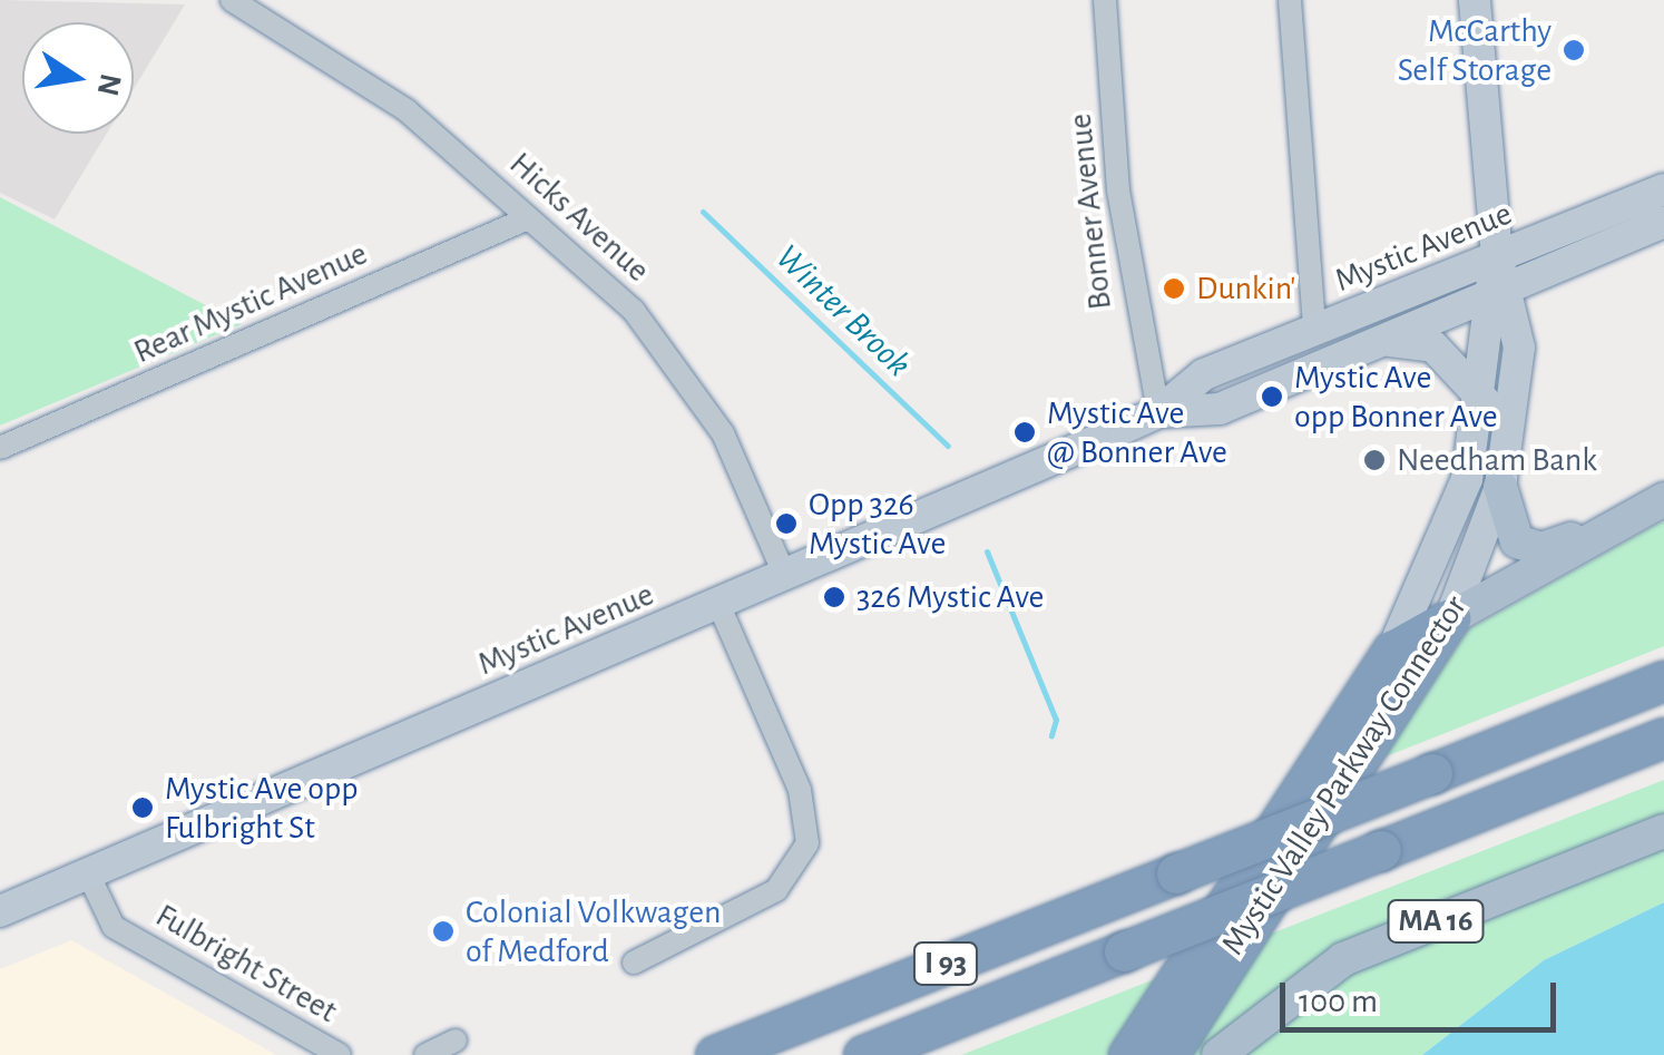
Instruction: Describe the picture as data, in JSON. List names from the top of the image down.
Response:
{
  "streets": {
    "highway": ["Mystic Valley Parkway Connector", "I 93"],
    "main road": ["Mystic Avenue", "MA 16"],
    "street": [
      "Bonner Avenue",
      "Hicks Avenue",
      "Rear Mystic Avenue",
      "Fulbright Street"
    ]
  },
  "crossings": [
    ["Bonner Avenue", "Mystic Avenue"],
    ["Hicks Avenue", "Mystic Avenue"],
    ["Hicks Avenue", "Rear Mystic Avenue"],
    ["Mystic Avenue", "Mystic Valley Parkway Connector"],
    ["Mystic Avenue", "Fulbright Street"]
  ],
  "water": ["Winter Brook"],
  "places": [
    "McCarthy Self Storage",
    "Dunkin'",
    "Mystic Ave opp Bonner Ave",
    "Mystic Ave @ Bonner Ave",
    "Needham Bank",
    "Opp 326 Mystic Ave",
    "326 Mystic Ave",
    "Mystic Ave opp Fulbright St",
    "Colonial Volkwagen of Medford"
  ],
  "scale_bar": "100 m",
  "north": "right"
}
